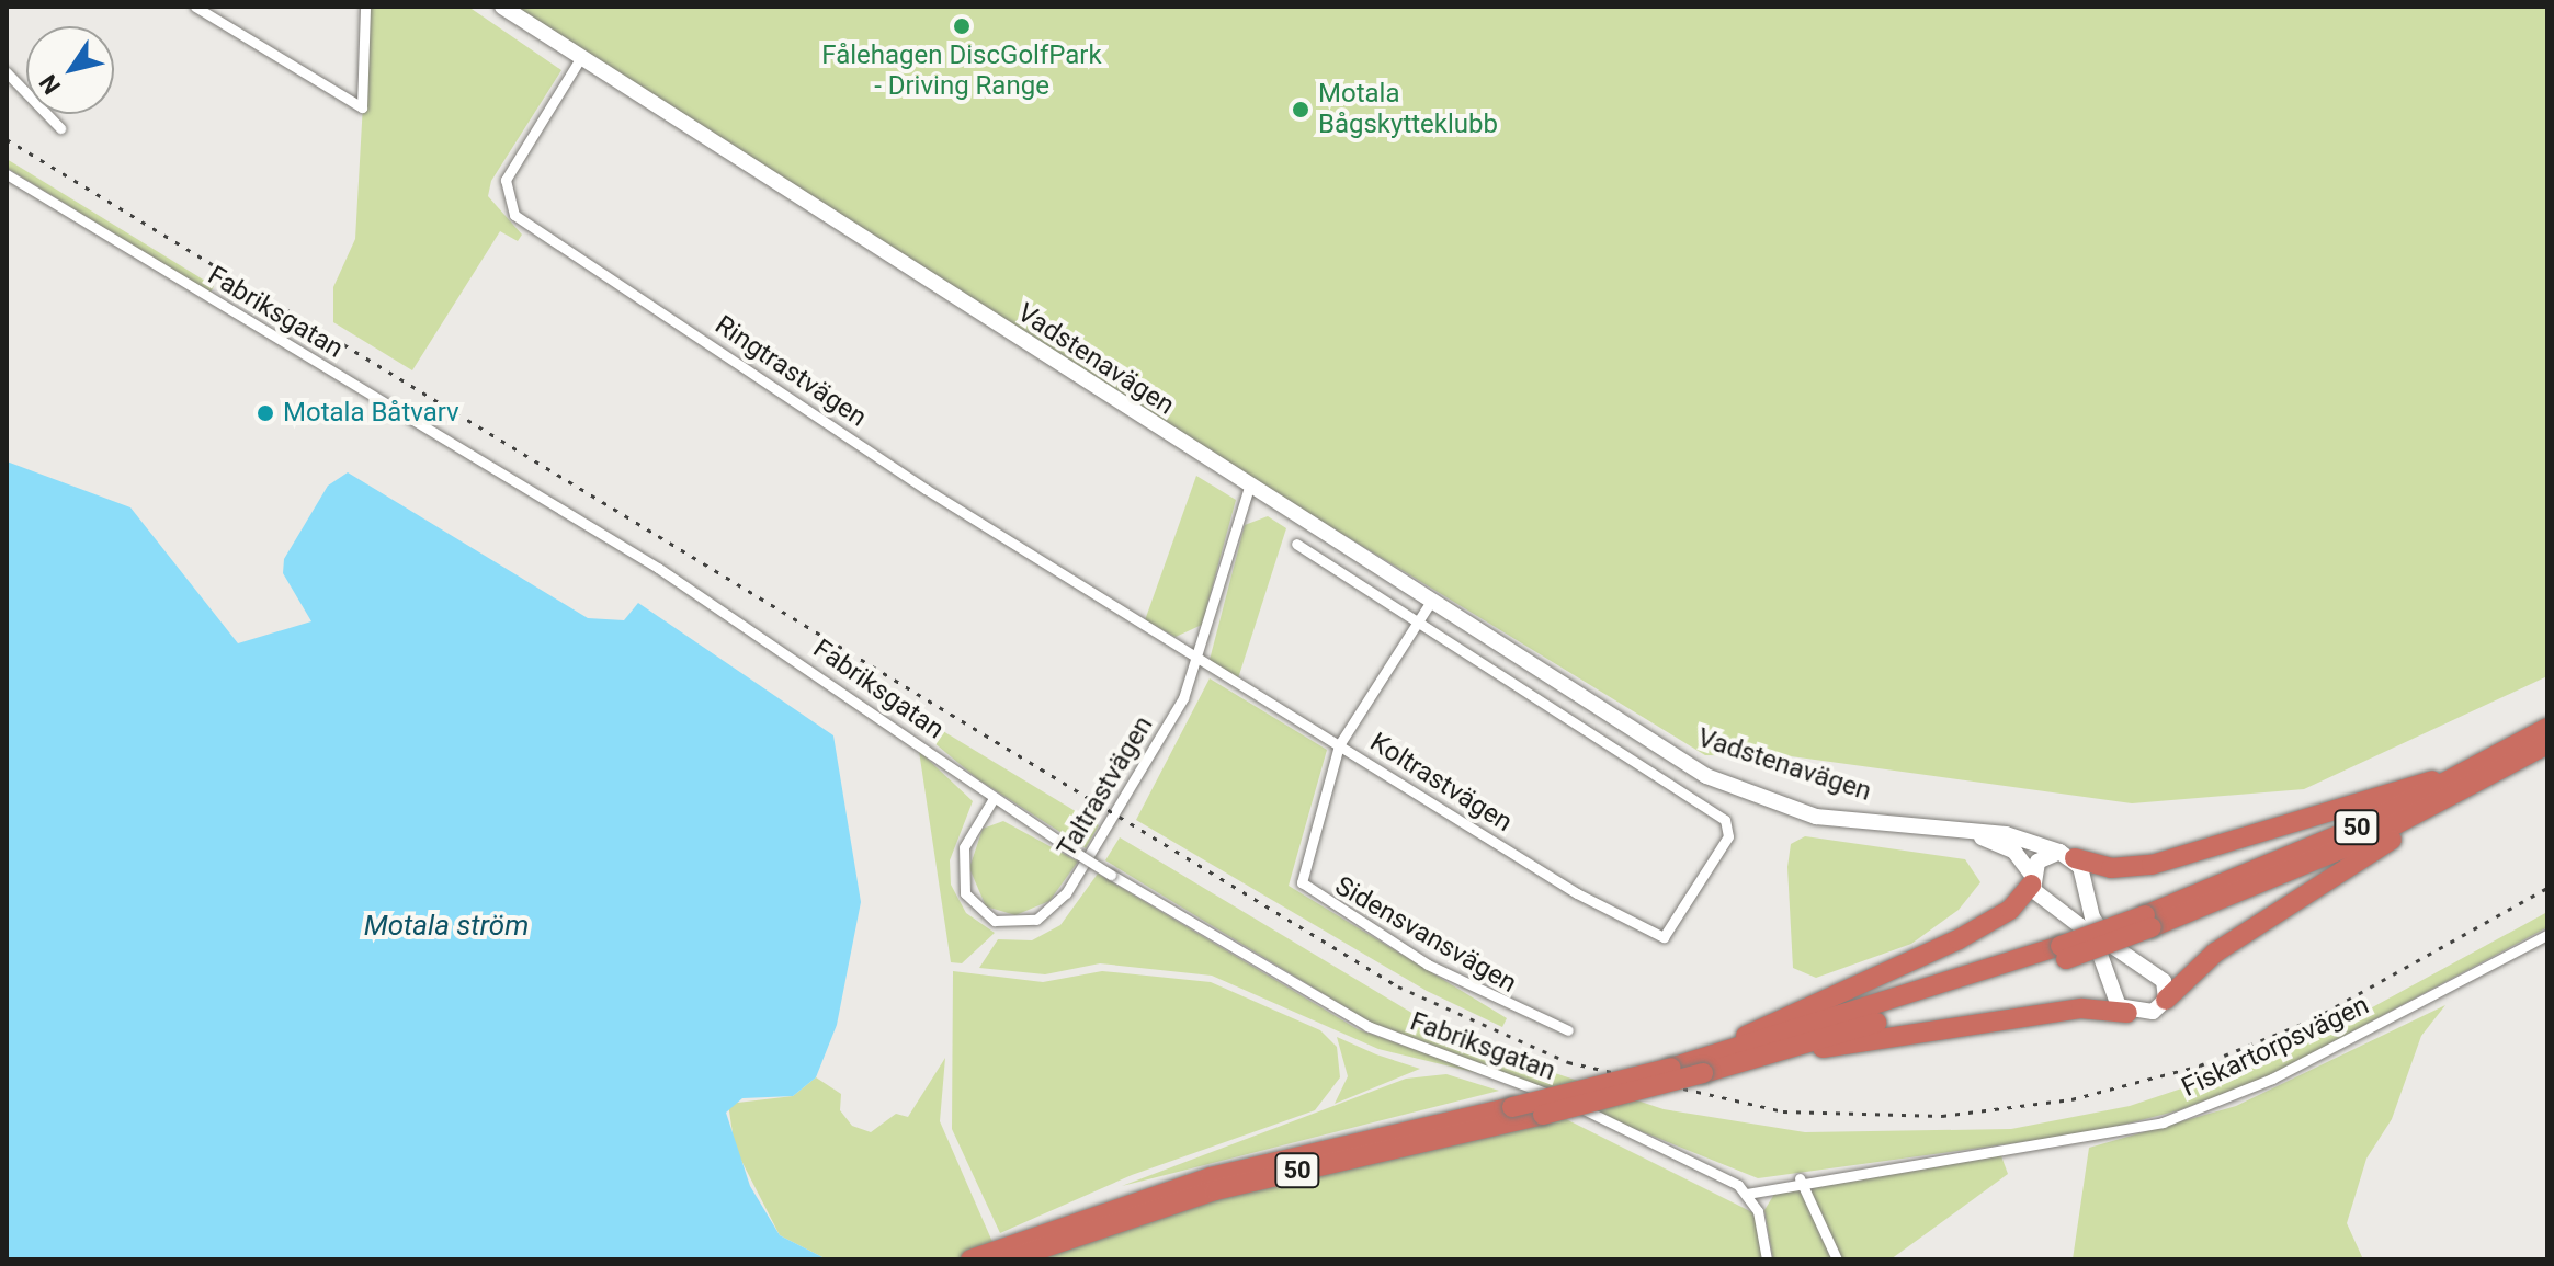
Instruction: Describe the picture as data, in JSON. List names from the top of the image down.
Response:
{
  "streets": {
    "highway": ["50"],
    "main road": ["Vadstenavägen"],
    "street": [
      "Fabriksgatan",
      "Ringtrastvägen",
      "Koltrastvägen",
      "Taltrastvägen",
      "Sidensvansvägen",
      "Fiskartorpsvägen"
    ]
  },
  "crossings": [
    ["Fabriksgatan", "Taltrastvägen"],
    ["Fabriksgatan", "Fiskartorpsvägen"],
    ["Vadstenavägen", "Ringtrastvägen"],
    ["Vadstenavägen", "Koltrastvägen"],
    ["Vadstenavägen", "Taltrastvägen"],
    ["Vadstenavägen", "50"],
    ["Vadstenavägen", "Sidensvansvägen"],
    ["Ringtrastvägen", "Koltrastvägen"],
    ["Ringtrastvägen", "Taltrastvägen"],
    ["Koltrastvägen", "Taltrastvägen"],
    ["Koltrastvägen", "Sidensvansvägen"]
  ],
  "water": ["Motala ström"],
  "places": ["Fålehagen DiscGolfPark - Driving Range", "Motala Bågskytteklubb", "Motala Båtvarv"],
  "north": "bottom left"
}
